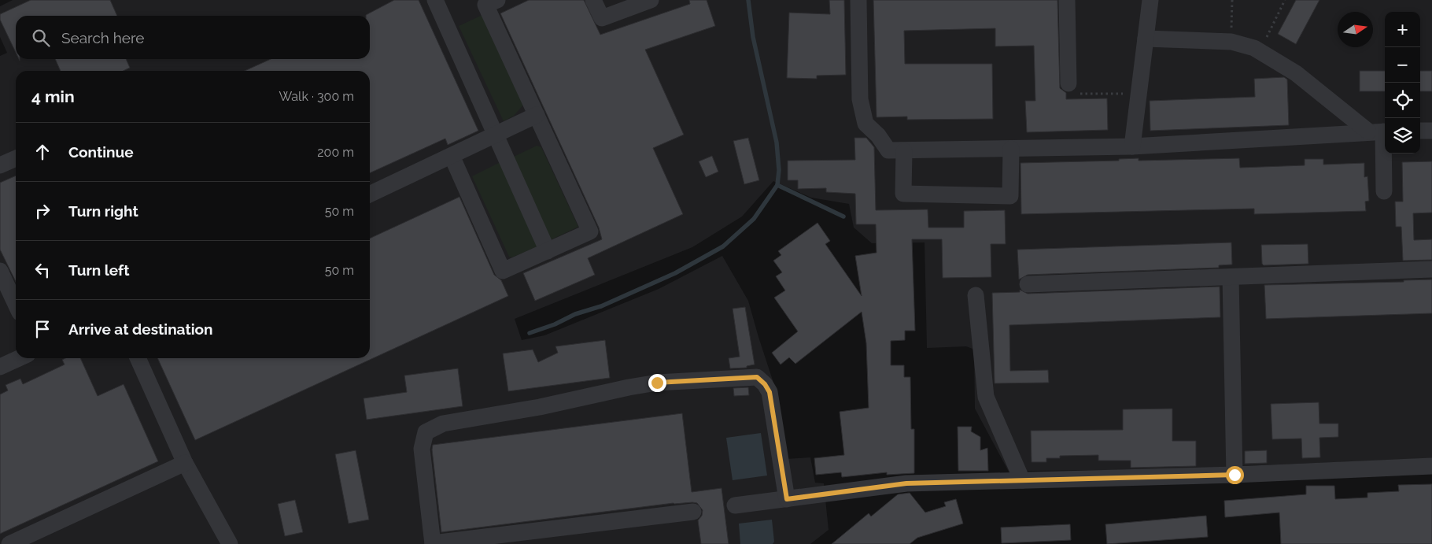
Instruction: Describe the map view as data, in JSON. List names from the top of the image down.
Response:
{
  "north": "right",
  "page": {
    "map_buttons": ["+", "−"],
    "search": "Search here",
    "heading": ["4 min", "Walk · 300 m"],
    "list": [
      ["Continue", "200 m"],
      ["Turn right", "50 m"],
      ["Turn left", "50 m"],
      "Arrive at destination"
    ]
  }
}
